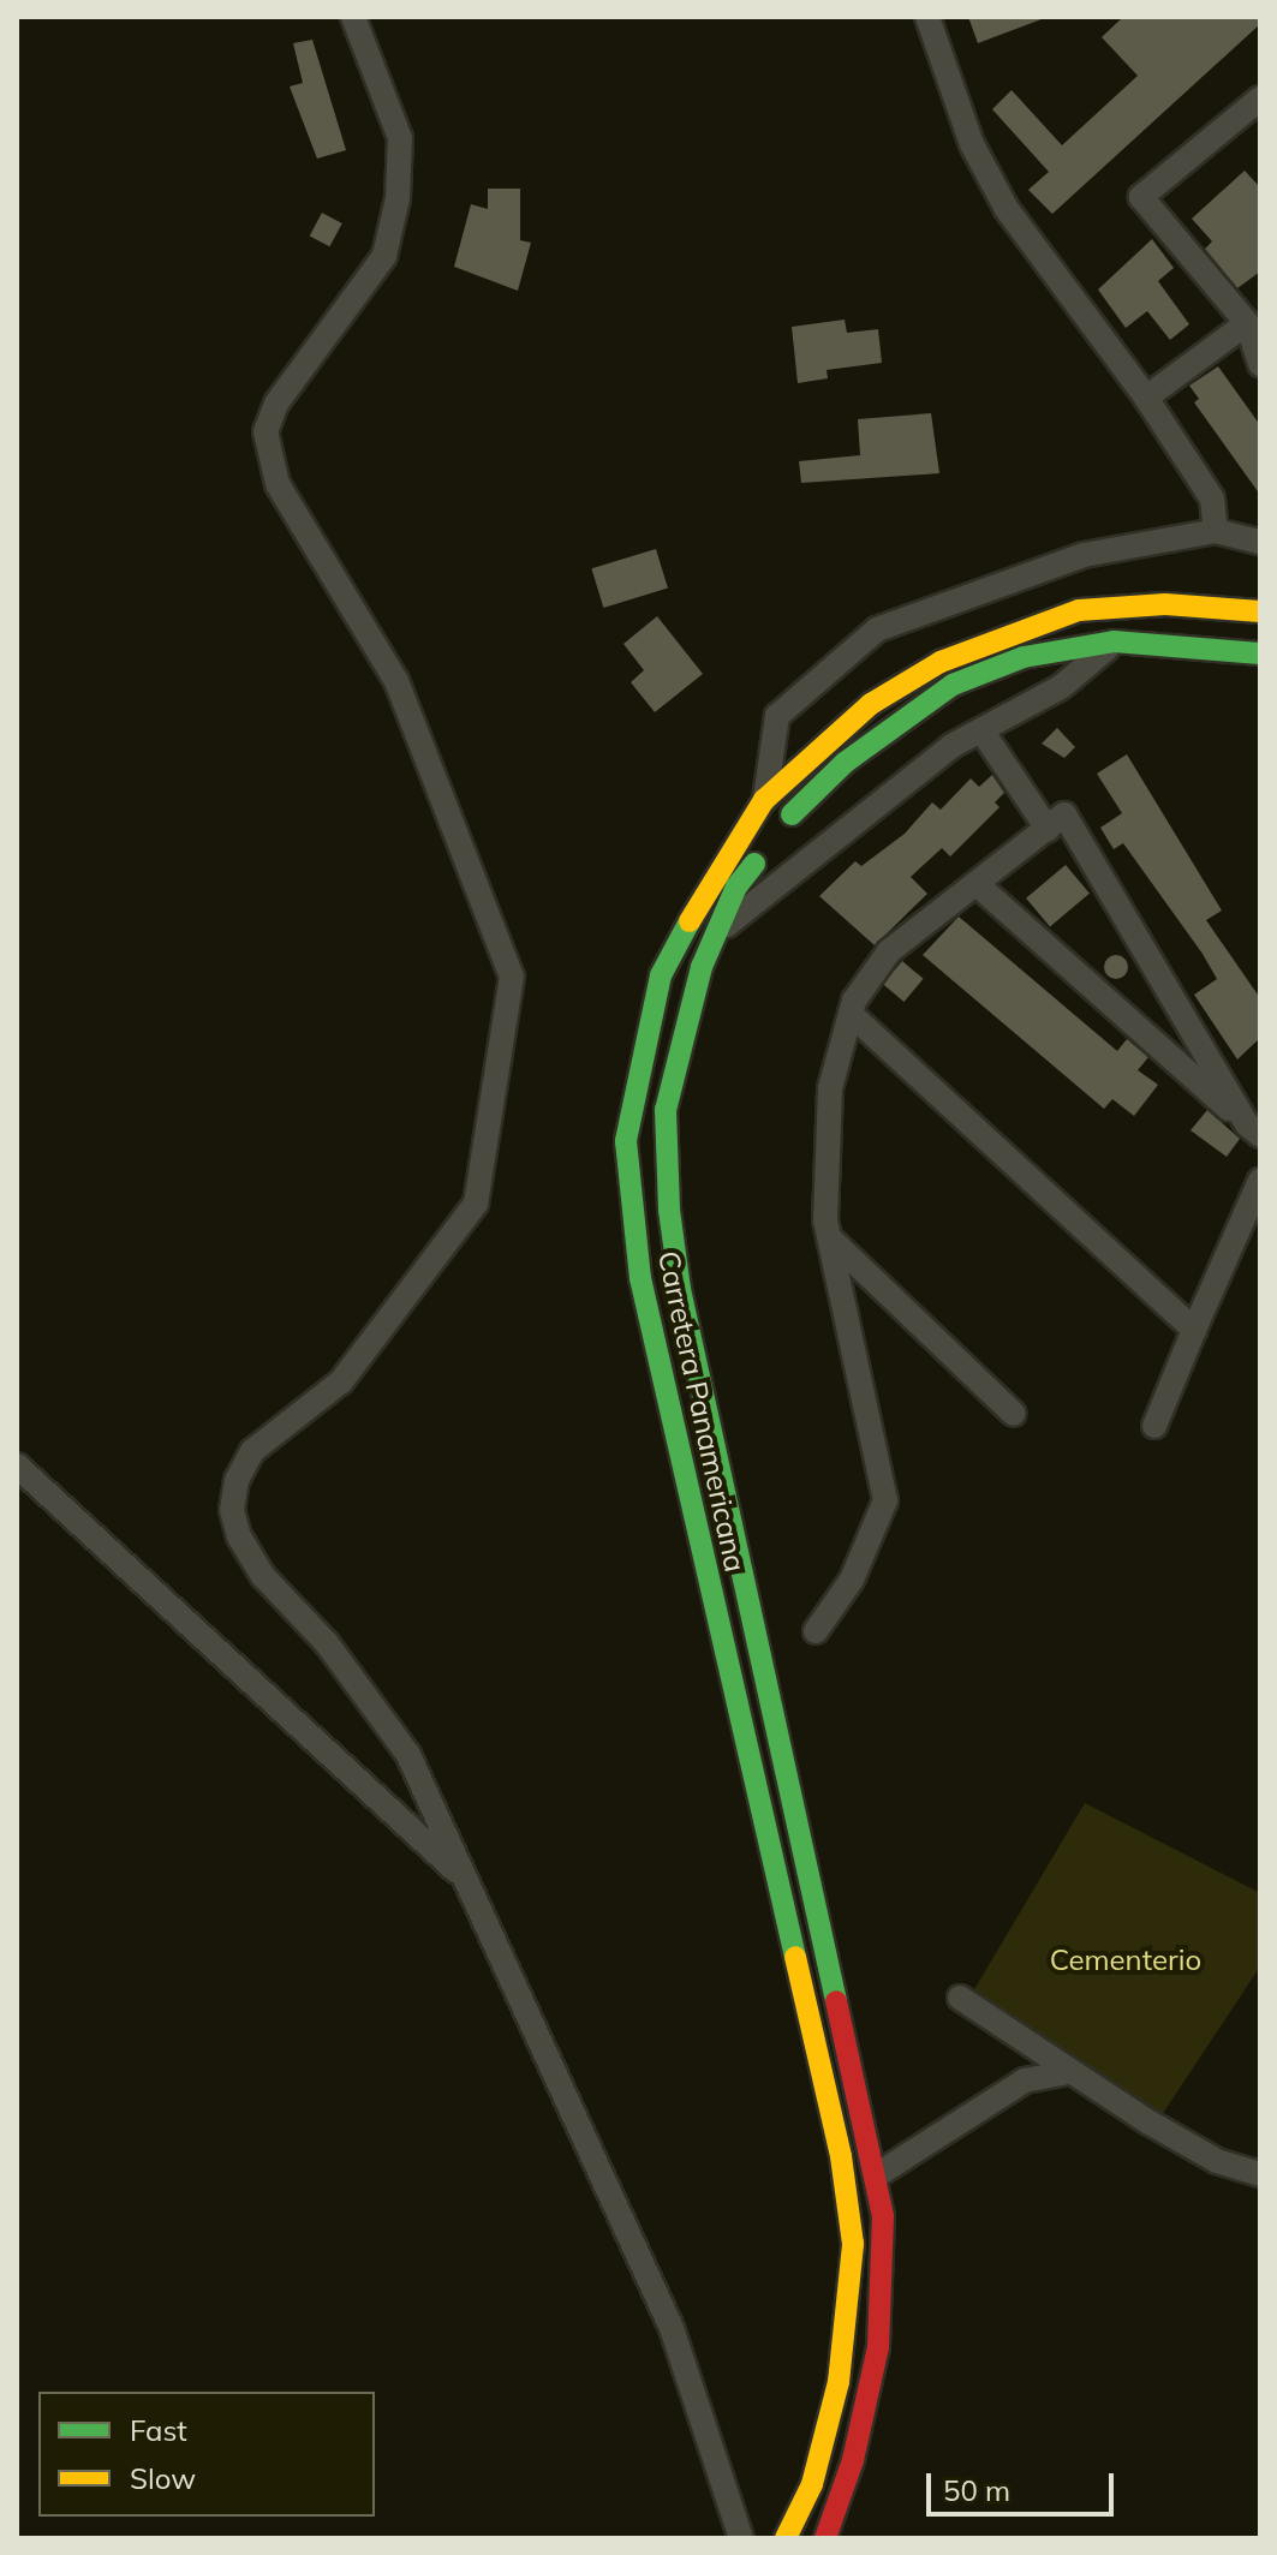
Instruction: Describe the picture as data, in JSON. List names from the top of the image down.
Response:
{
  "streets": {
    "highway": ["Carretera Panamericana"]
  },
  "parks": ["Cementerio"],
  "legend": ["Fast", "Slow"],
  "scale_bar": "50 m"
}
